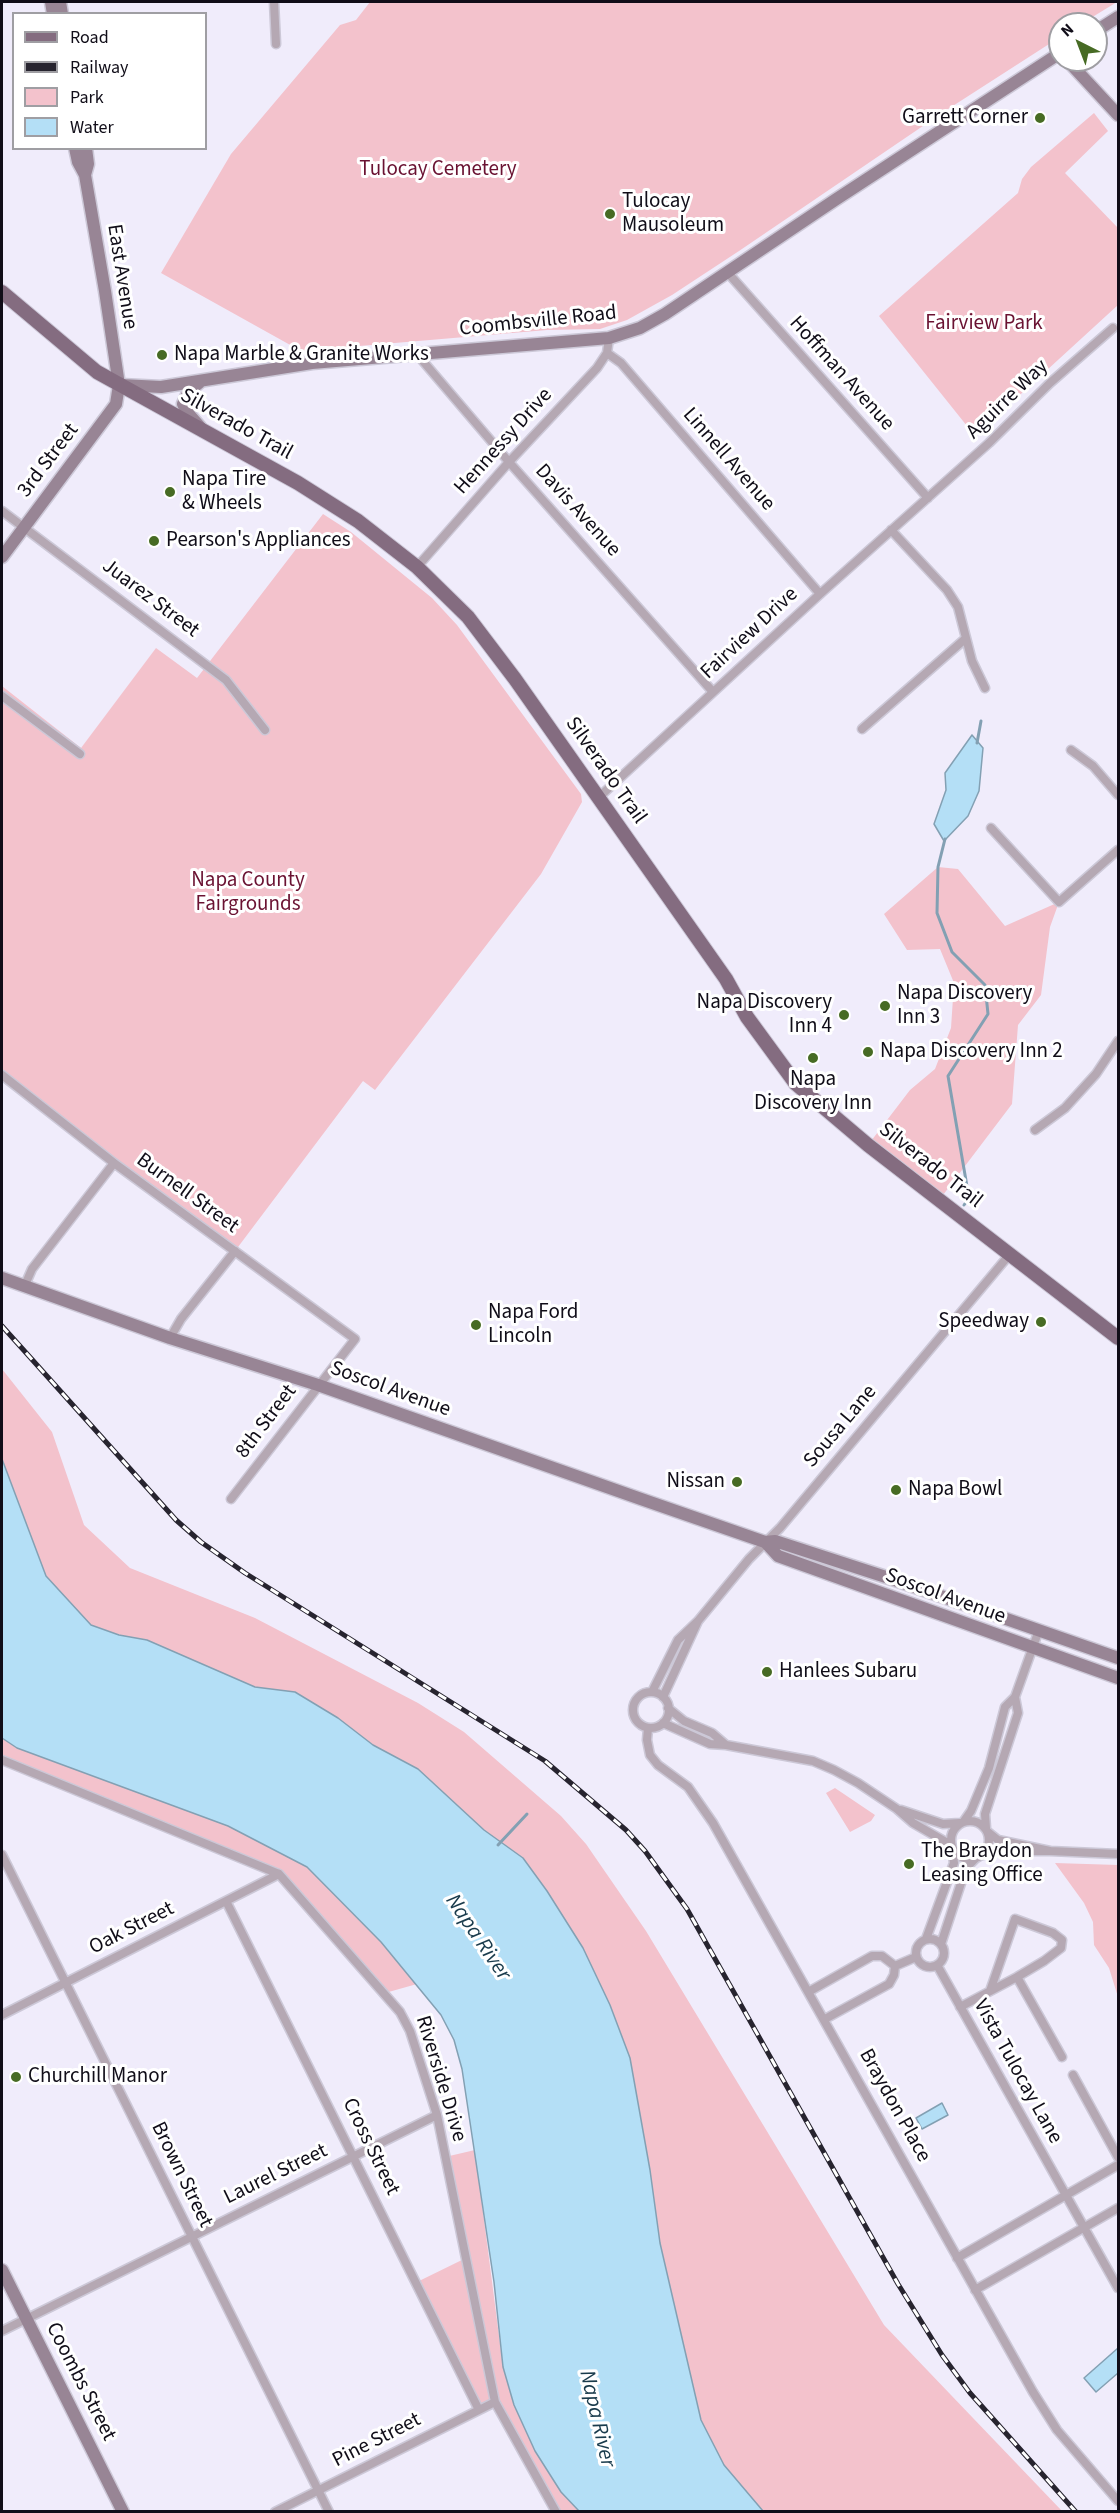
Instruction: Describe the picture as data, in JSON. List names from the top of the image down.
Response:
{
  "streets": {
    "main road": ["Silverado Trail"],
    "street": [
      "East Avenue",
      "Coombsville Road",
      "Hoffman Avenue",
      "Aguirre Way",
      "Hennessy Drive",
      "Linnell Avenue",
      "3rd Street",
      "Davis Avenue",
      "Juarez Street",
      "Fairview Drive",
      "Burnell Street",
      "Soscol Avenue",
      "8th Street",
      "Sousa Lane",
      "Oak Street",
      "Vista Tulocay Lane",
      "Riverside Drive",
      "Braydon Place",
      "Cross Street",
      "Brown Street",
      "Laurel Street",
      "Coombs Street",
      "Pine Street"
    ]
  },
  "crossings": [
    ["East Avenue", "Coombsville Road"],
    ["East Avenue", "Silverado Trail"],
    ["East Avenue", "3rd Street"],
    ["Coombsville Road", "Hoffman Avenue"],
    ["Coombsville Road", "Silverado Trail"],
    ["Coombsville Road", "Hennessy Drive"],
    ["Coombsville Road", "3rd Street"],
    ["Coombsville Road", "Davis Avenue"],
    ["Hoffman Avenue", "Aguirre Way"],
    ["Hoffman Avenue", "Fairview Drive"],
    ["Aguirre Way", "Fairview Drive"],
    ["Silverado Trail", "Hennessy Drive"],
    ["Silverado Trail", "3rd Street"],
    ["Silverado Trail", "Fairview Drive"],
    ["Silverado Trail", "Sousa Lane"],
    ["Hennessy Drive", "Linnell Avenue"],
    ["Hennessy Drive", "Davis Avenue"],
    ["Linnell Avenue", "Fairview Drive"],
    ["3rd Street", "Juarez Street"],
    ["Davis Avenue", "Fairview Drive"],
    ["Burnell Street", "8th Street"],
    ["Soscol Avenue", "8th Street"],
    ["Soscol Avenue", "Sousa Lane"],
    ["Sousa Lane", "Braydon Place"],
    ["Oak Street", "Riverside Drive"],
    ["Oak Street", "Cross Street"],
    ["Oak Street", "Brown Street"],
    ["Riverside Drive", "Laurel Street"],
    ["Riverside Drive", "Pine Street"],
    ["Cross Street", "Laurel Street"],
    ["Cross Street", "Pine Street"],
    ["Brown Street", "Laurel Street"],
    ["Brown Street", "Pine Street"],
    ["Laurel Street", "Coombs Street"]
  ],
  "water": ["Napa River"],
  "parks": ["Tulocay Cemetery", "Fairview Park", "Napa County Fairgrounds"],
  "places": [
    "Garrett Corner",
    "Tulocay Mausoleum",
    "Napa Marble & Granite Works",
    "Napa Tire & Wheels",
    "Pearson's Appliances",
    "Napa Discovery Inn 3",
    "Napa Discovery Inn 4",
    "Napa Discovery Inn 2",
    "Napa Discovery Inn",
    "Speedway",
    "Napa Ford Lincoln",
    "Nissan",
    "Napa Bowl",
    "Hanlees Subaru",
    "The Braydon Leasing Office",
    "Churchill Manor"
  ],
  "legend": [
    "Road",
    "Railway",
    "Park",
    "Water"
  ],
  "north": "top left"
}
